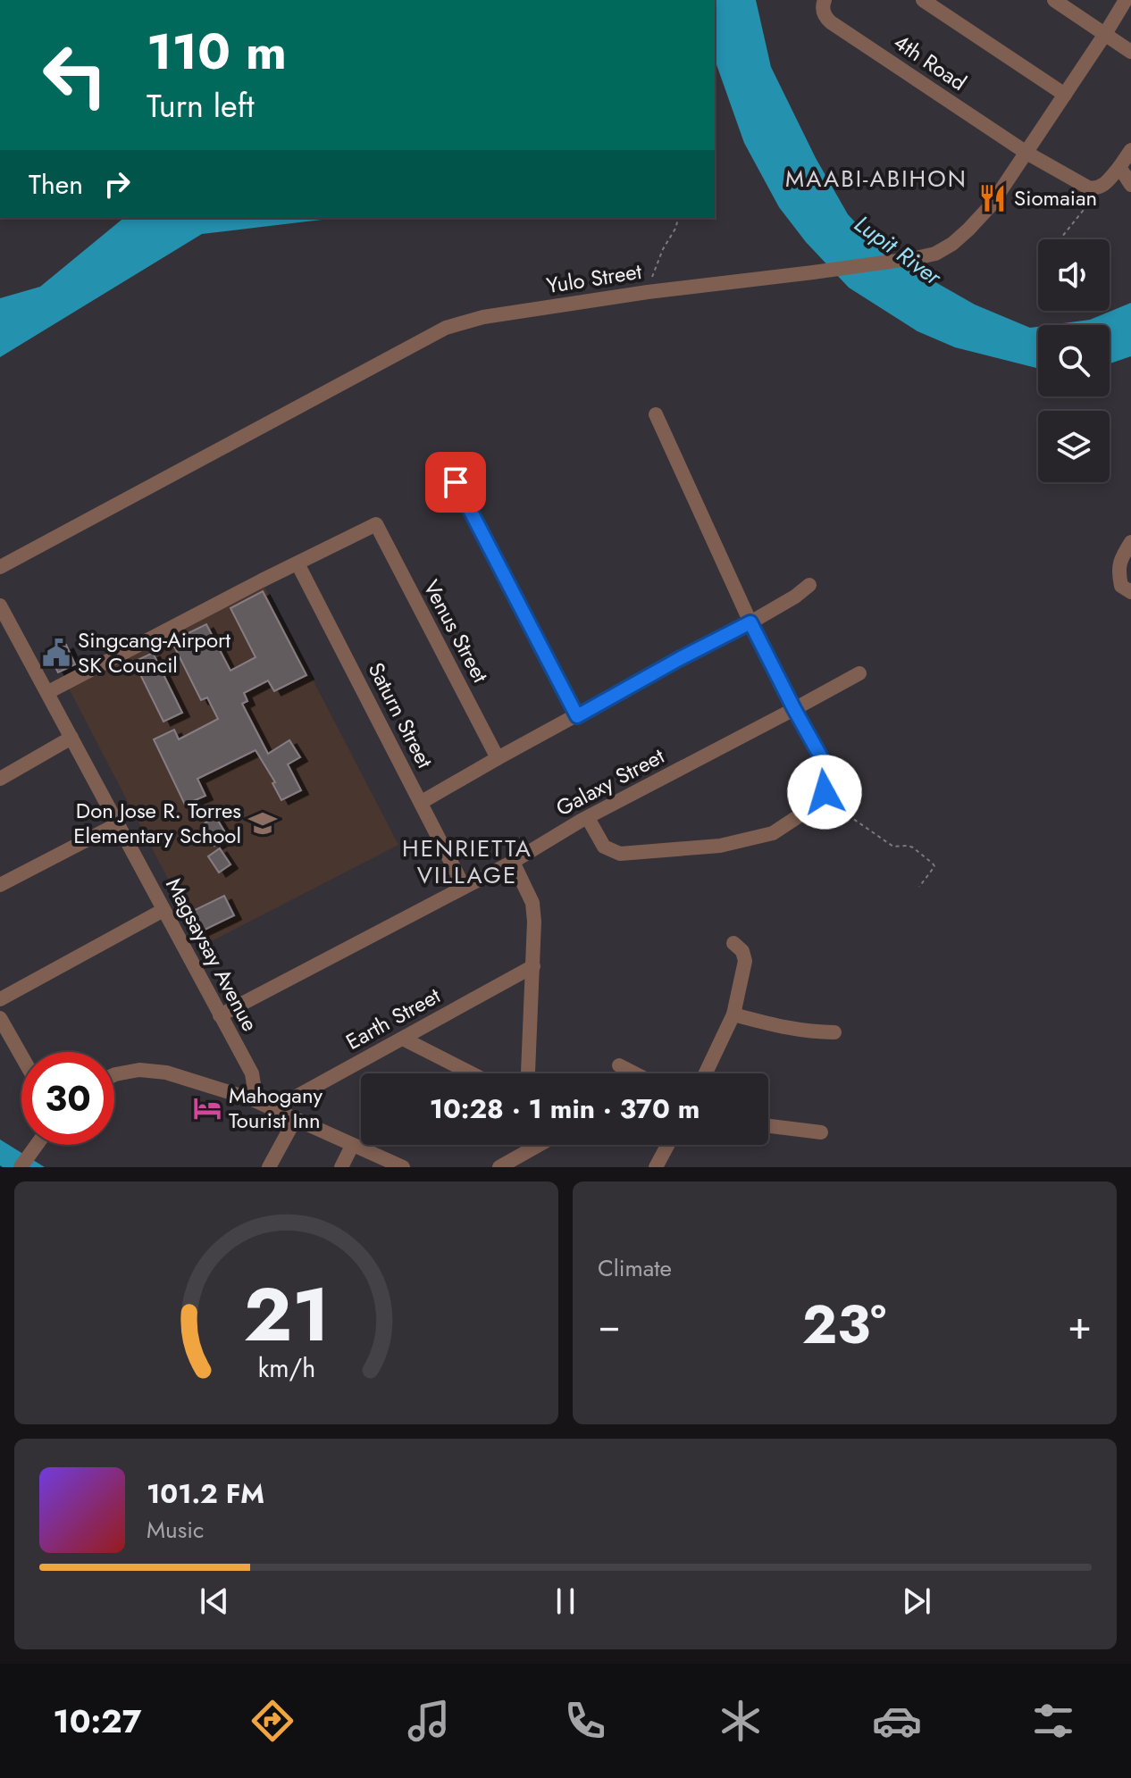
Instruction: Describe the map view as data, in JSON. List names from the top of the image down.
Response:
{
  "streets": {
    "street": [
      "4th Road",
      "Yulo Street",
      "Venus Street",
      "Saturn Street",
      "Galaxy Street",
      "Magsaysay Avenue",
      "Earth Street"
    ]
  },
  "crossings": [
    ["4th Road", "Yulo Street"],
    ["Venus Street", "Saturn Street"],
    ["Saturn Street", "Galaxy Street"],
    ["Galaxy Street", "Magsaysay Avenue"]
  ],
  "districts": ["MAABI-ABIHON", "HENRIETTA VILLAGE"],
  "water": ["Lupit River"],
  "places": {
    "restaurant": ["Siomaian"],
    "public building": ["Singcang-Airport SK Council"],
    "school or university": ["Don Jose R. Torres Elementary School"],
    "hotel": ["Mahogany Tourist Inn"]
  },
  "page": {
    "turn": ["110 m", "Turn left"],
    "then": "Then",
    "limit": "30",
    "trip": "10:28 · 1 min · 370 m",
    "tile": "Climate",
    "heat": ["−", "23°", "+"],
    "song": ["101.2 FM", "Music"],
    "tabs": "10:27",
    "gauge": ["21", "km/h"]
  }
}
